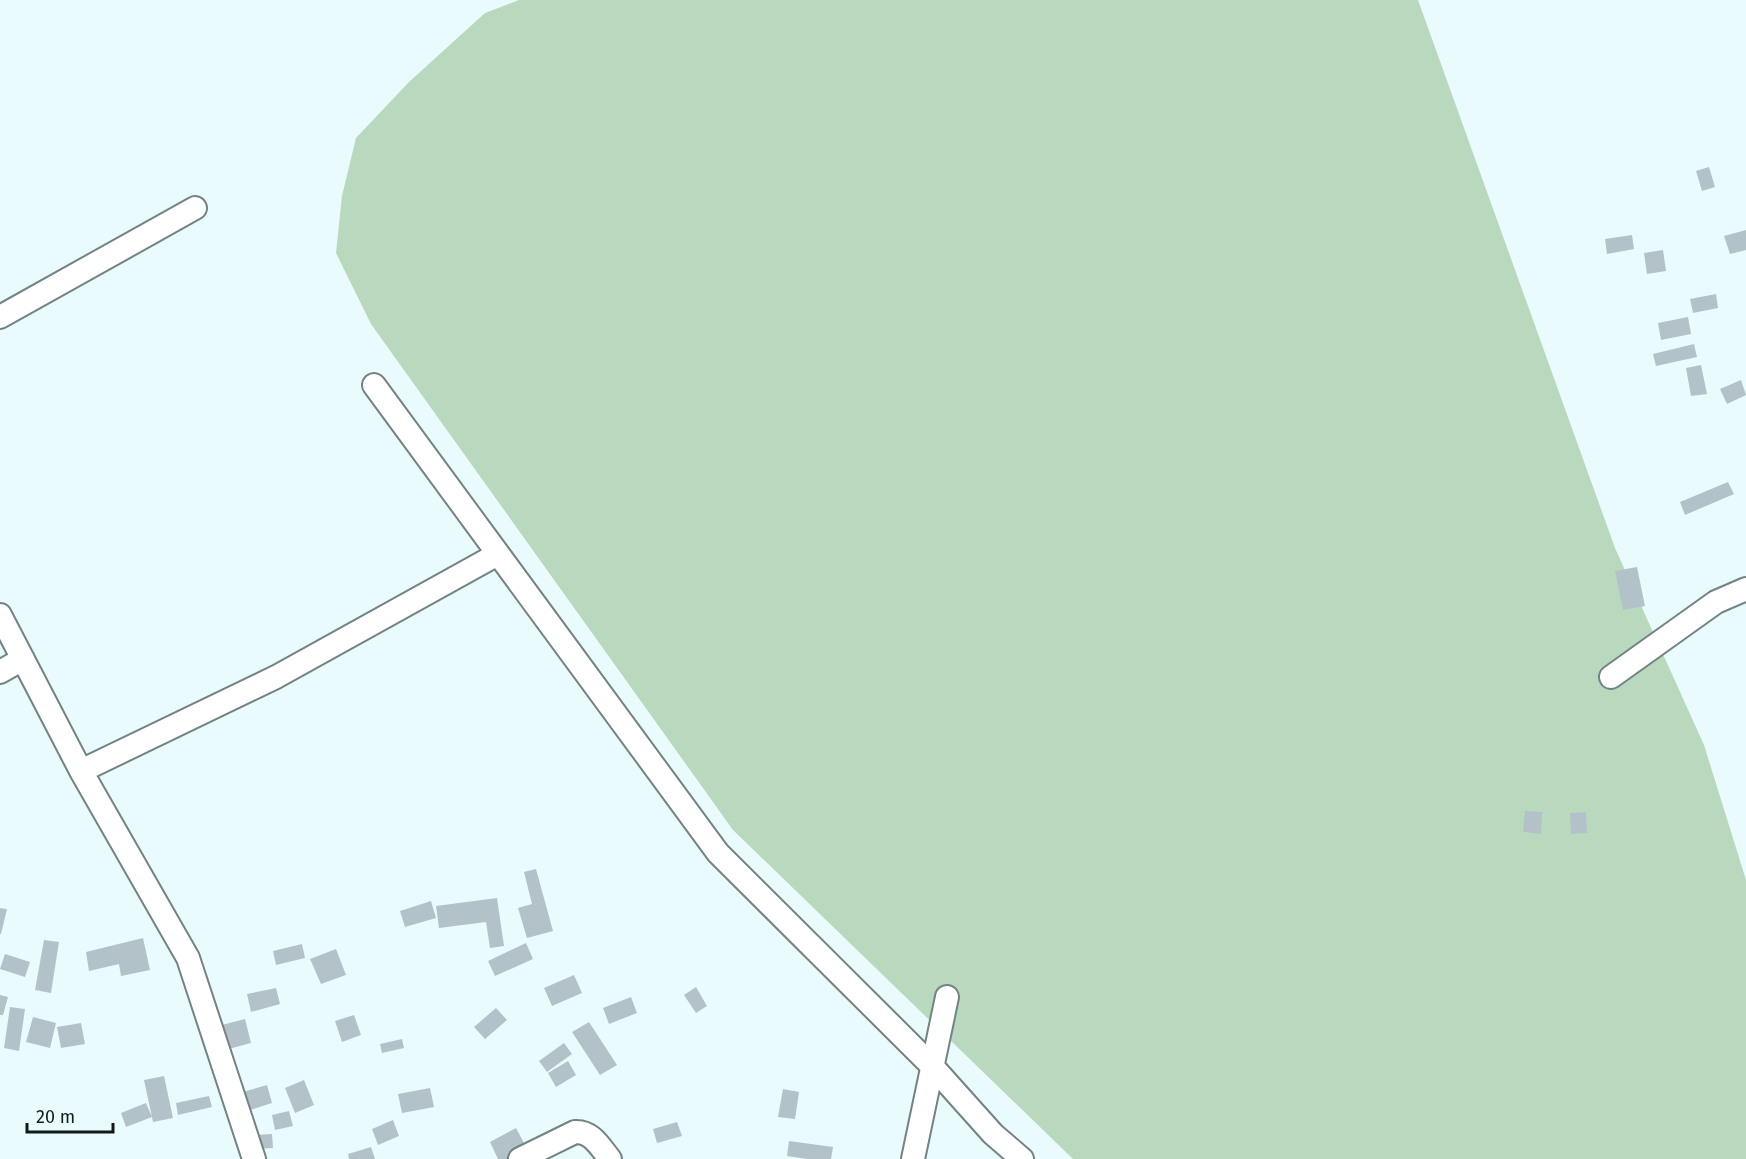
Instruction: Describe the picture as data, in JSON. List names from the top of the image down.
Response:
{
  "scale_bar": "20 m"
}
